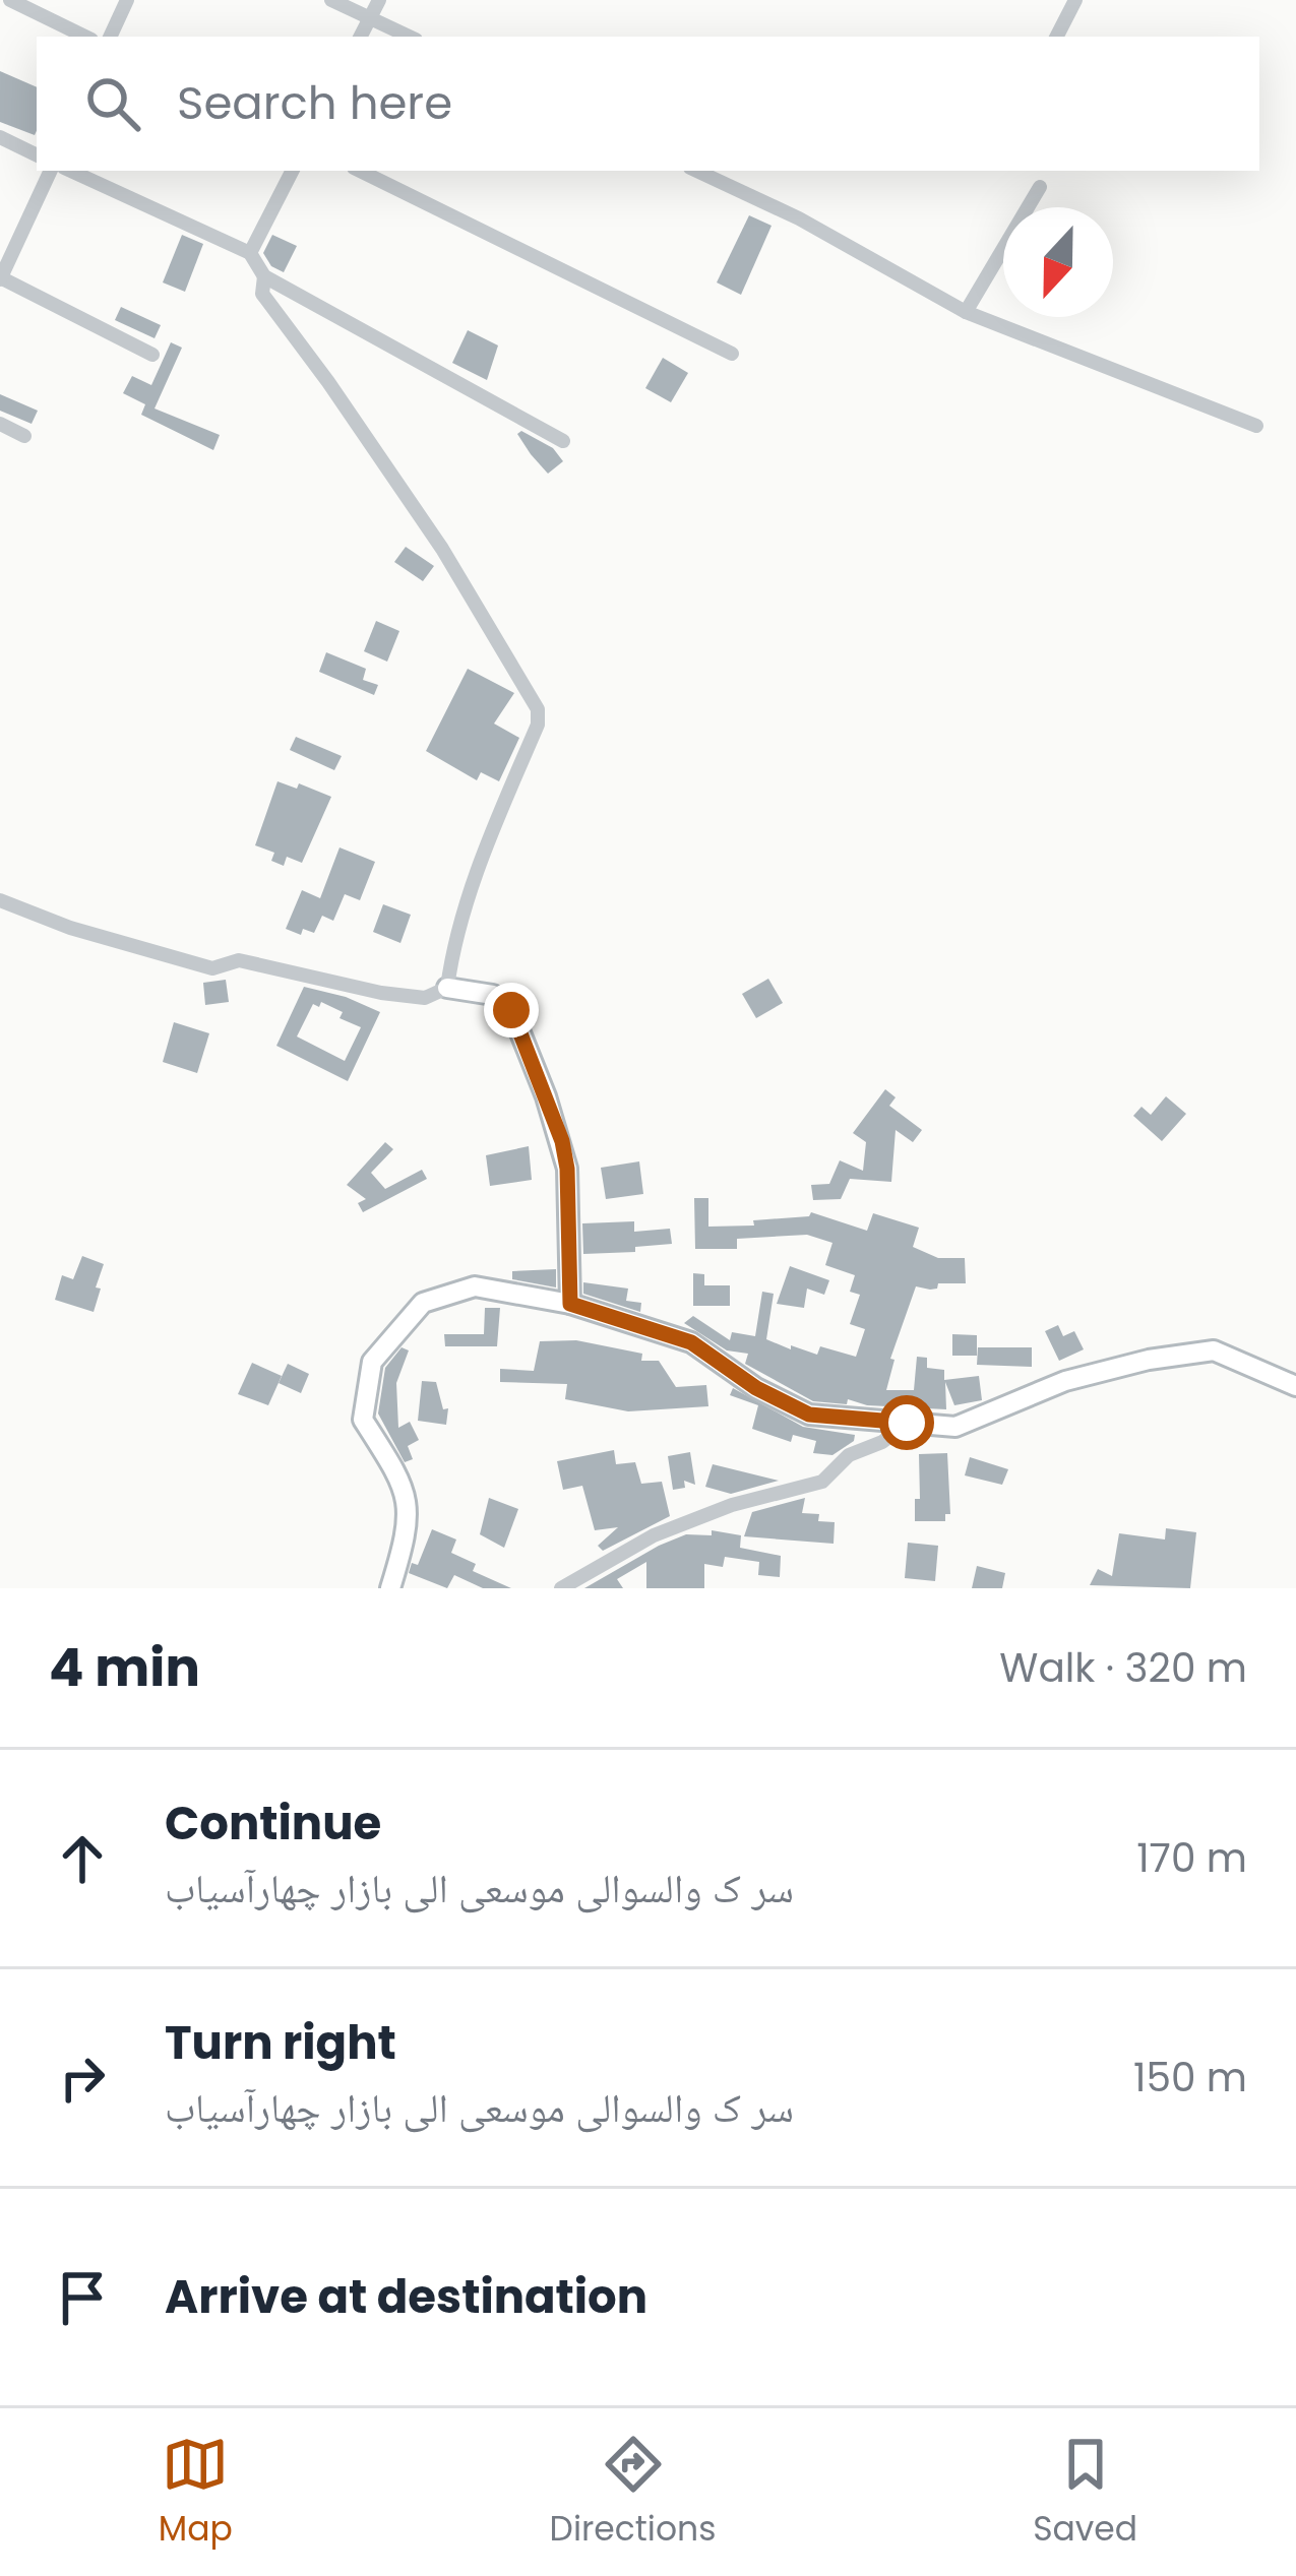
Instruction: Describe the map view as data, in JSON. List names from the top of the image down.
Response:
{
  "north": "bottom",
  "page": {
    "search": "Search here",
    "heading": ["4 min", "Walk · 320 m"],
    "list": [
      ["Continue", "سر ک والسوالی موسعی الی بازار چهارآسیاب", "170 m"],
      ["Turn right", "سر ک والسوالی موسعی الی بازار چهارآسیاب", "150 m"],
      "Arrive at destination"
    ],
    "nav": ["Map", "Directions", "Saved"]
  }
}
